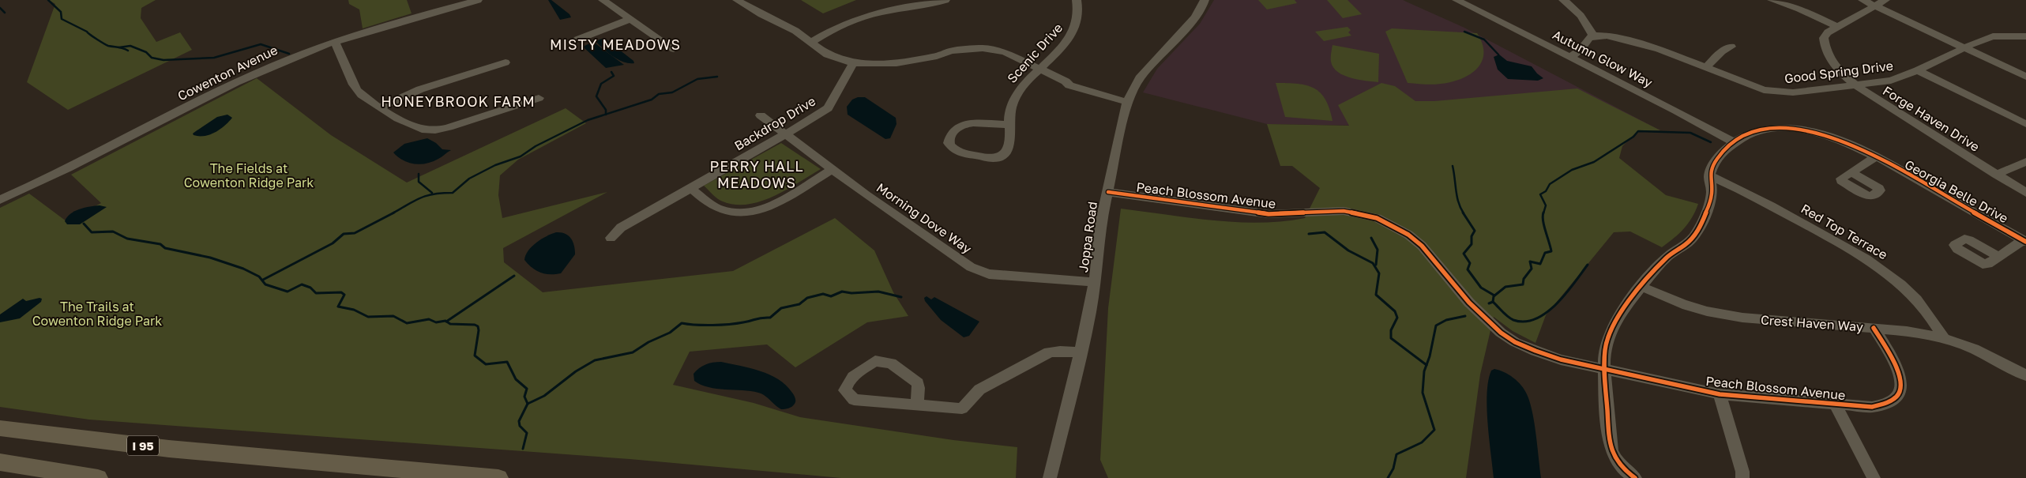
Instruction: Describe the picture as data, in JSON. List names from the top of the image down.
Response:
{
  "streets": {
    "highway": ["I 95"],
    "street": [
      "Scenic Drive",
      "Autumn Glow Way",
      "Good Spring Drive",
      "Cowenton Avenue",
      "Forge Haven Drive",
      "Backdrop Drive",
      "Georgia Belle Drive",
      "Peach Blossom Avenue",
      "Morning Dove Way",
      "Red Top Terrace",
      "Joppa Road",
      "Crest Haven Way"
    ]
  },
  "crossings": [
    ["Autumn Glow Way", "Georgia Belle Drive"],
    ["Good Spring Drive", "Forge Haven Drive"],
    ["Backdrop Drive", "Morning Dove Way"],
    ["Georgia Belle Drive", "Peach Blossom Avenue"],
    ["Georgia Belle Drive", "Red Top Terrace"],
    ["Georgia Belle Drive", "Crest Haven Way"],
    ["Peach Blossom Avenue", "Joppa Road"],
    ["Peach Blossom Avenue", "Crest Haven Way"],
    ["Morning Dove Way", "Joppa Road"],
    ["Red Top Terrace", "Crest Haven Way"]
  ],
  "districts": ["MISTY MEADOWS", "HONEYBROOK FARM", "PERRY HALL MEADOWS"],
  "parks": ["The Fields at Cowenton Ridge Park", "The Trails at Cowenton Ridge Park"]
}
